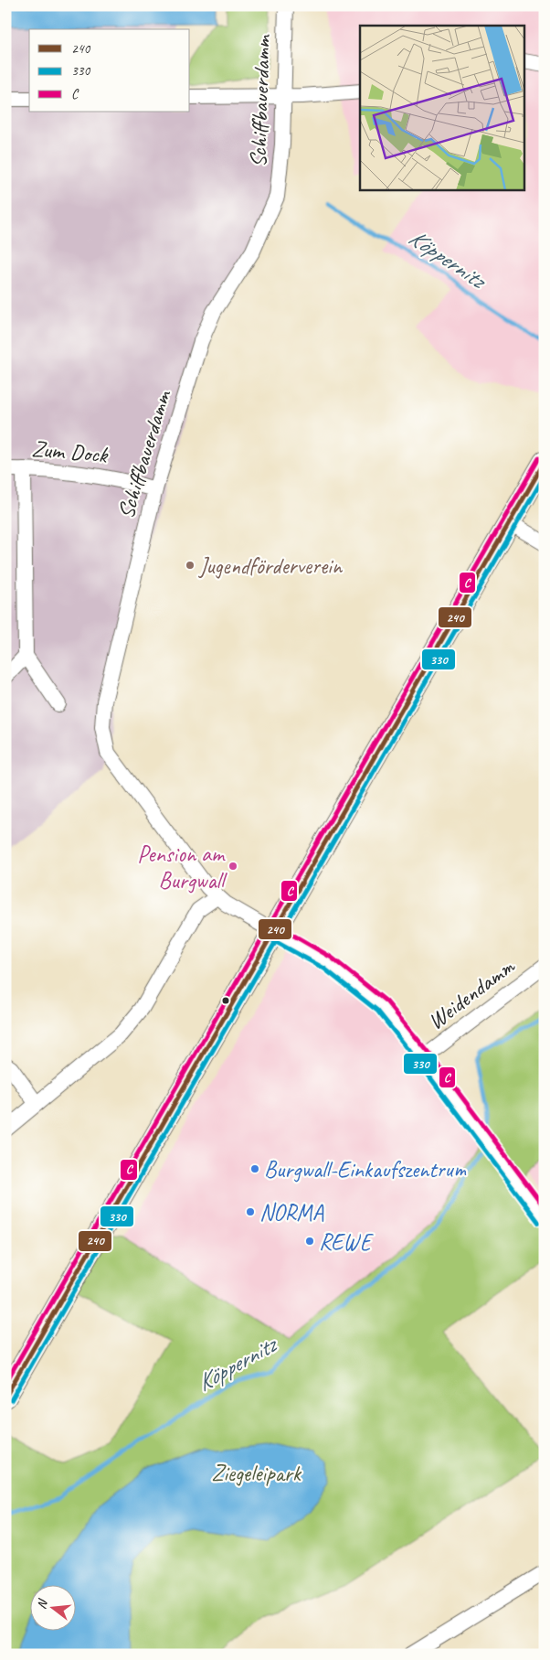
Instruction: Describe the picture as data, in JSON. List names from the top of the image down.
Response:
{
  "streets": {
    "street": ["Schiffbauerdamm", "Zum Dock", "Weidendamm"]
  },
  "crossings": [
    ["Schiffbauerdamm", "Zum Dock"]
  ],
  "water": ["Köppernitz"],
  "parks": ["Ziegeleipark"],
  "places": [
    "Jugendförderverein",
    "Pension am Burgwall",
    "Burgwall-Einkaufszentrum",
    "NORMA",
    "REWE"
  ],
  "lines": ["transit line C", "transit line 240", "transit line 330"],
  "legend": ["240", "330", "C"],
  "north": "left"
}
